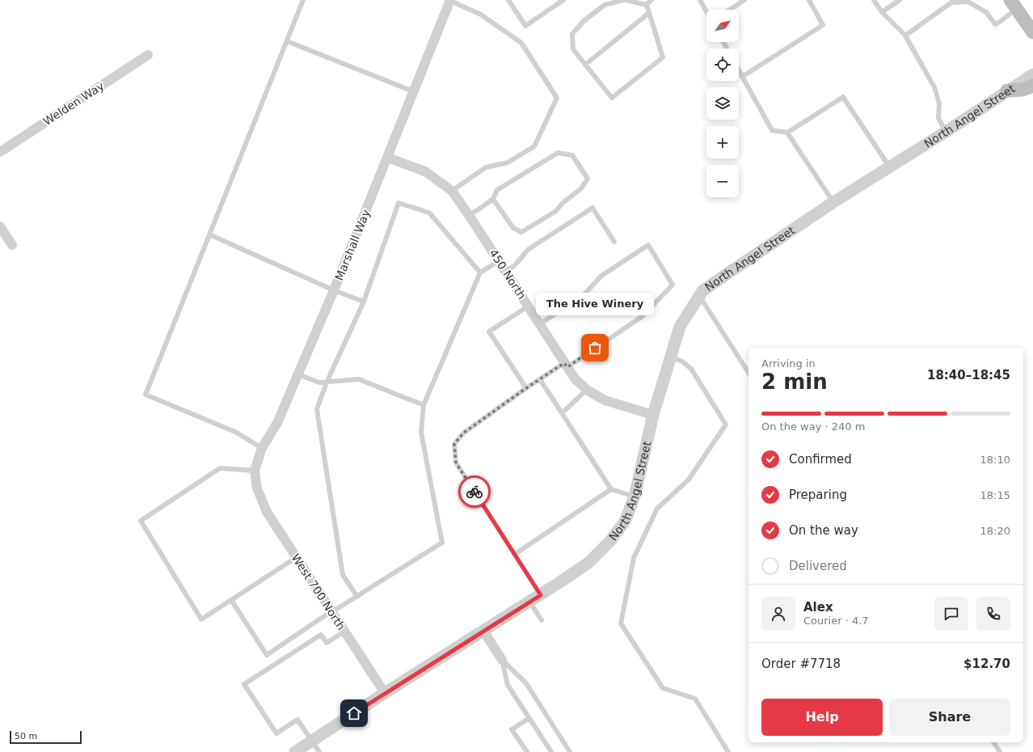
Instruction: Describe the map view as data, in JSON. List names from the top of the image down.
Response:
{
  "streets": {
    "street": [
      "Welden Way",
      "North Angel Street",
      "Marshall Way",
      "450 North",
      "West 700 North"
    ]
  },
  "crossings": [
    ["North Angel Street", "450 North"],
    ["North Angel Street", "West 700 North"],
    ["Marshall Way", "450 North"],
    ["Marshall Way", "West 700 North"]
  ],
  "places": ["The Hive Winery"],
  "scale_bar": "50 m",
  "north": "top right",
  "page": {
    "map_buttons": ["+", "−"],
    "bubble": "The Hive Winery",
    "heading": ["2 min", "Arriving in", "18:40–18:45"],
    "panel": [
      "Alex",
      "Courier · 4.7",
      "Order #7718",
      "$12.70"
    ],
    "bar": "On the way · 240 m",
    "list": [
      ["Confirmed", "18:10"],
      ["Preparing", "18:15"],
      ["On the way", "18:20"],
      "Delivered"
    ],
    "buttons": ["Help", "Share"],
    "scale": "50 m"
  }
}
